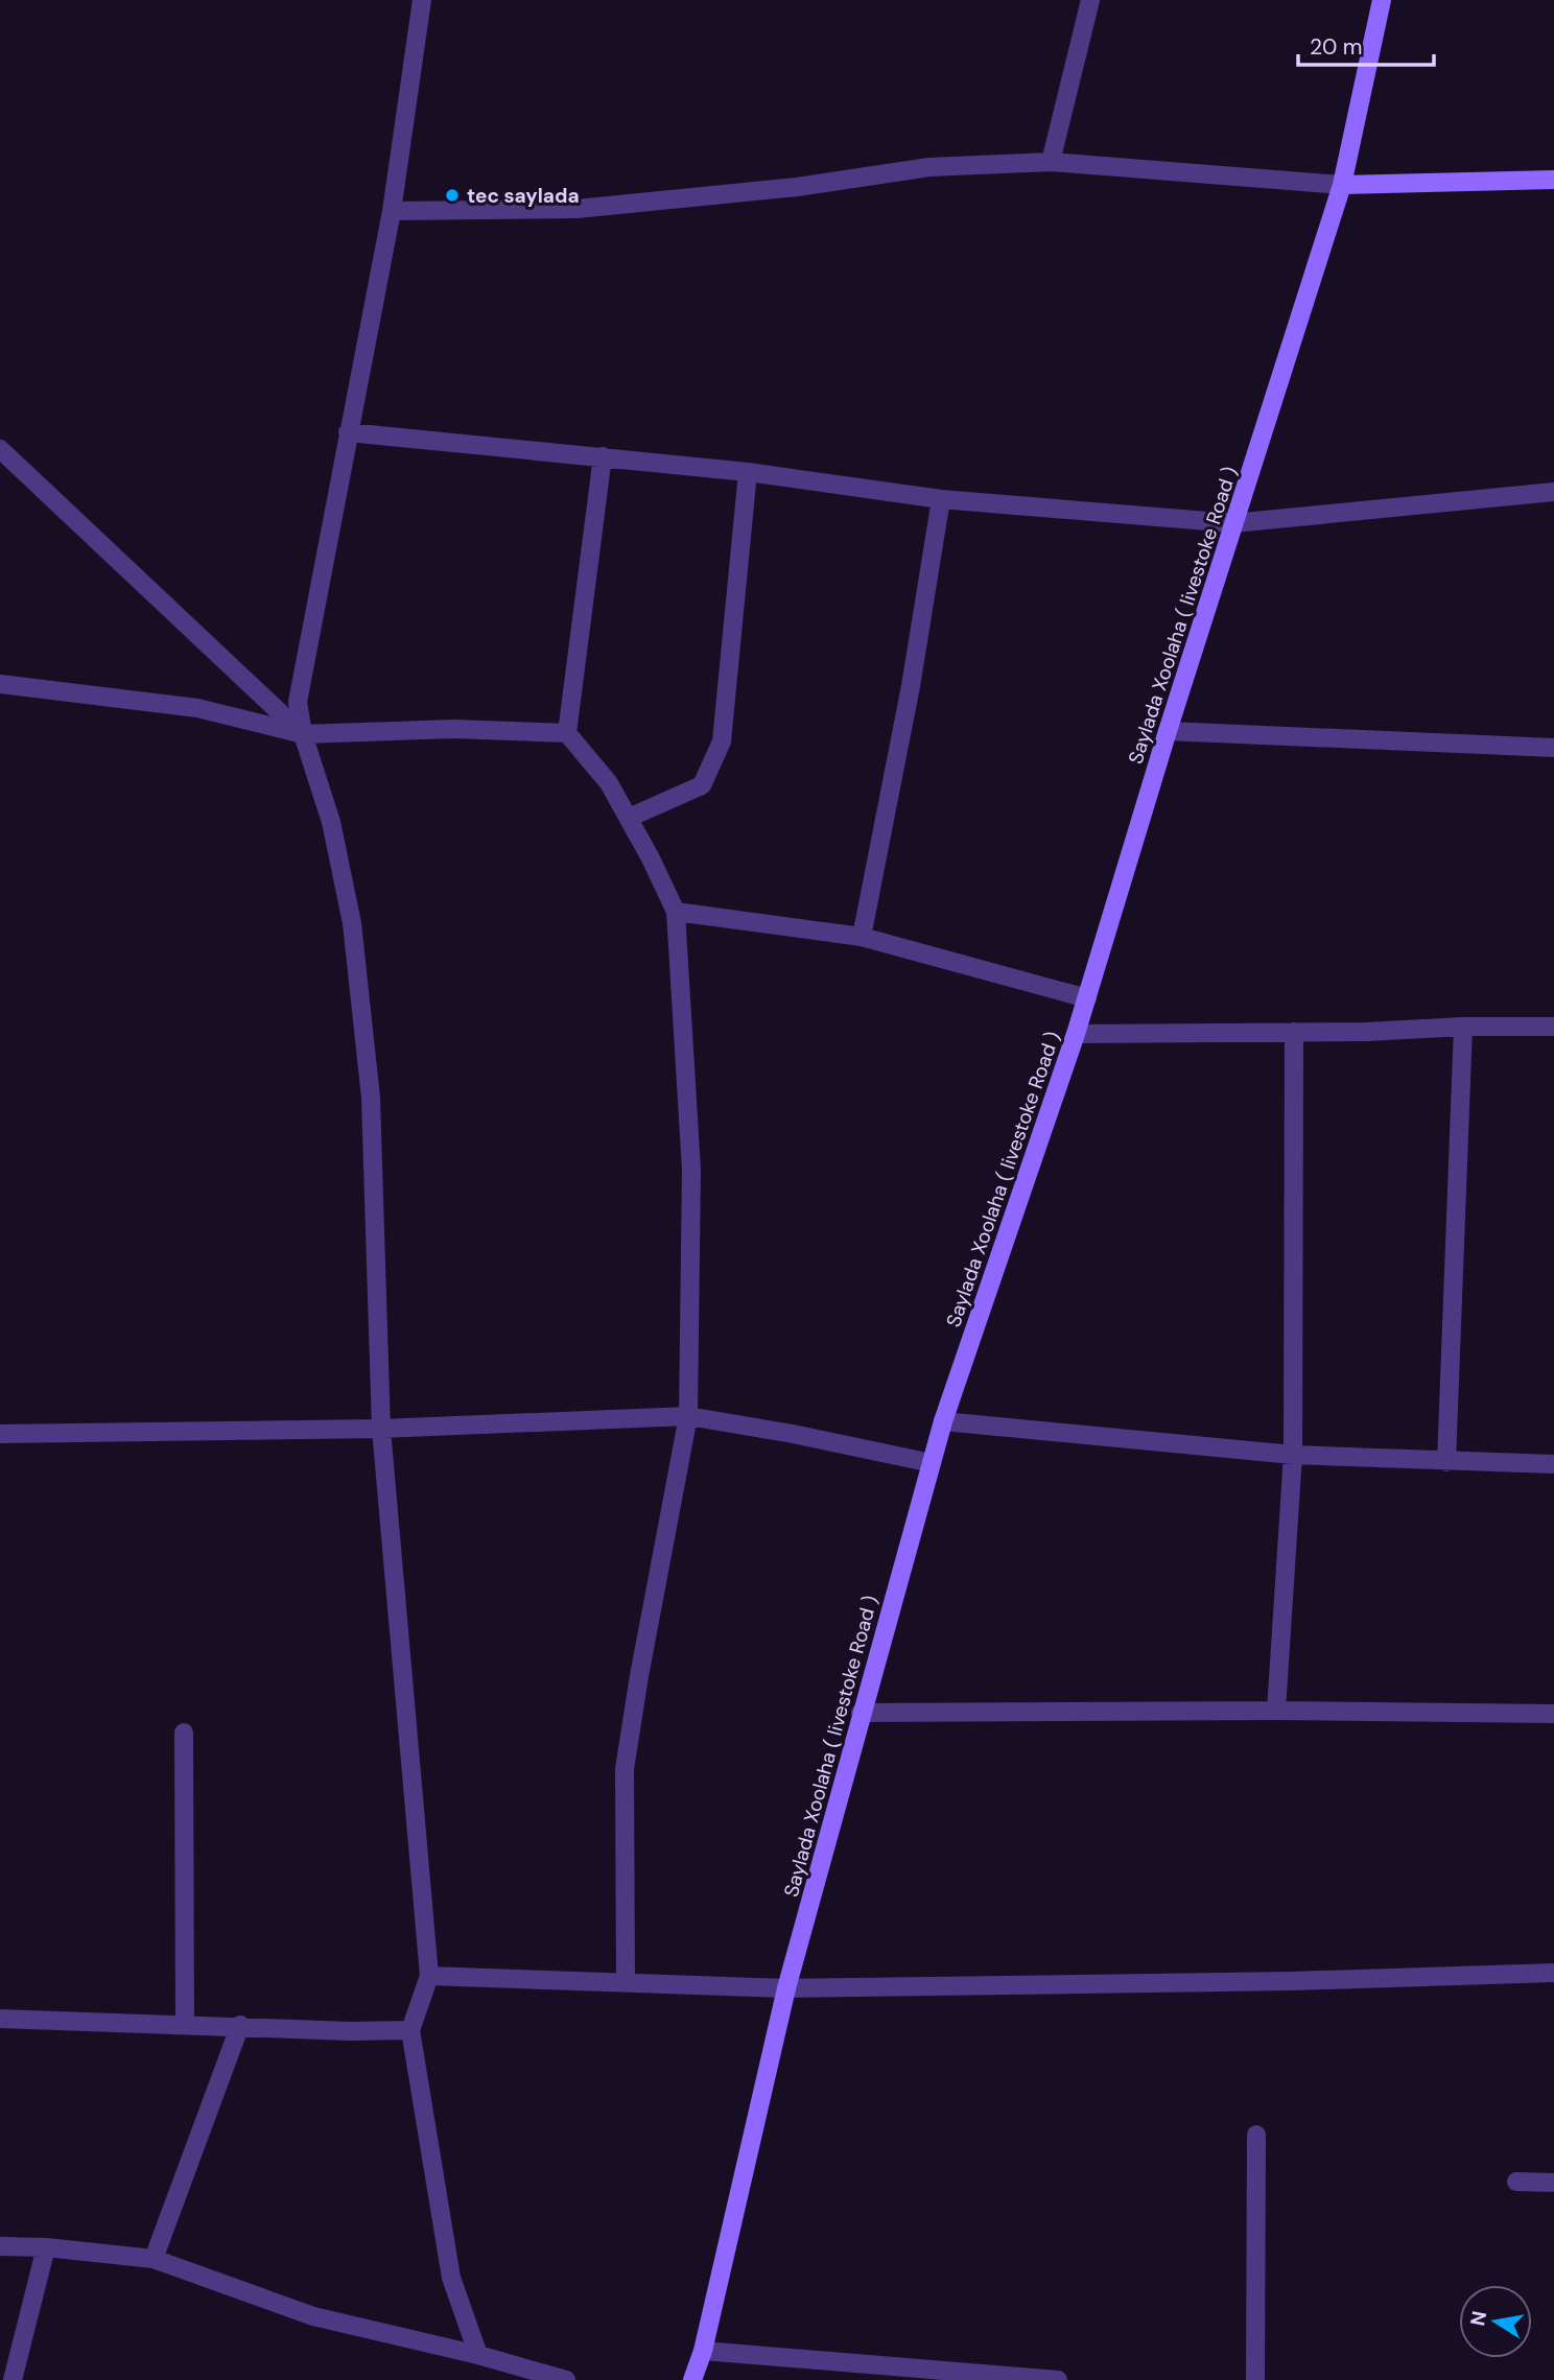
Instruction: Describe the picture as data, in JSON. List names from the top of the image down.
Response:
{
  "streets": {
    "street": ["Saylada Xoolaha ( livestoke Road )"]
  },
  "places": ["tec saylada"],
  "scale_bar": "20 m",
  "north": "left"
}
